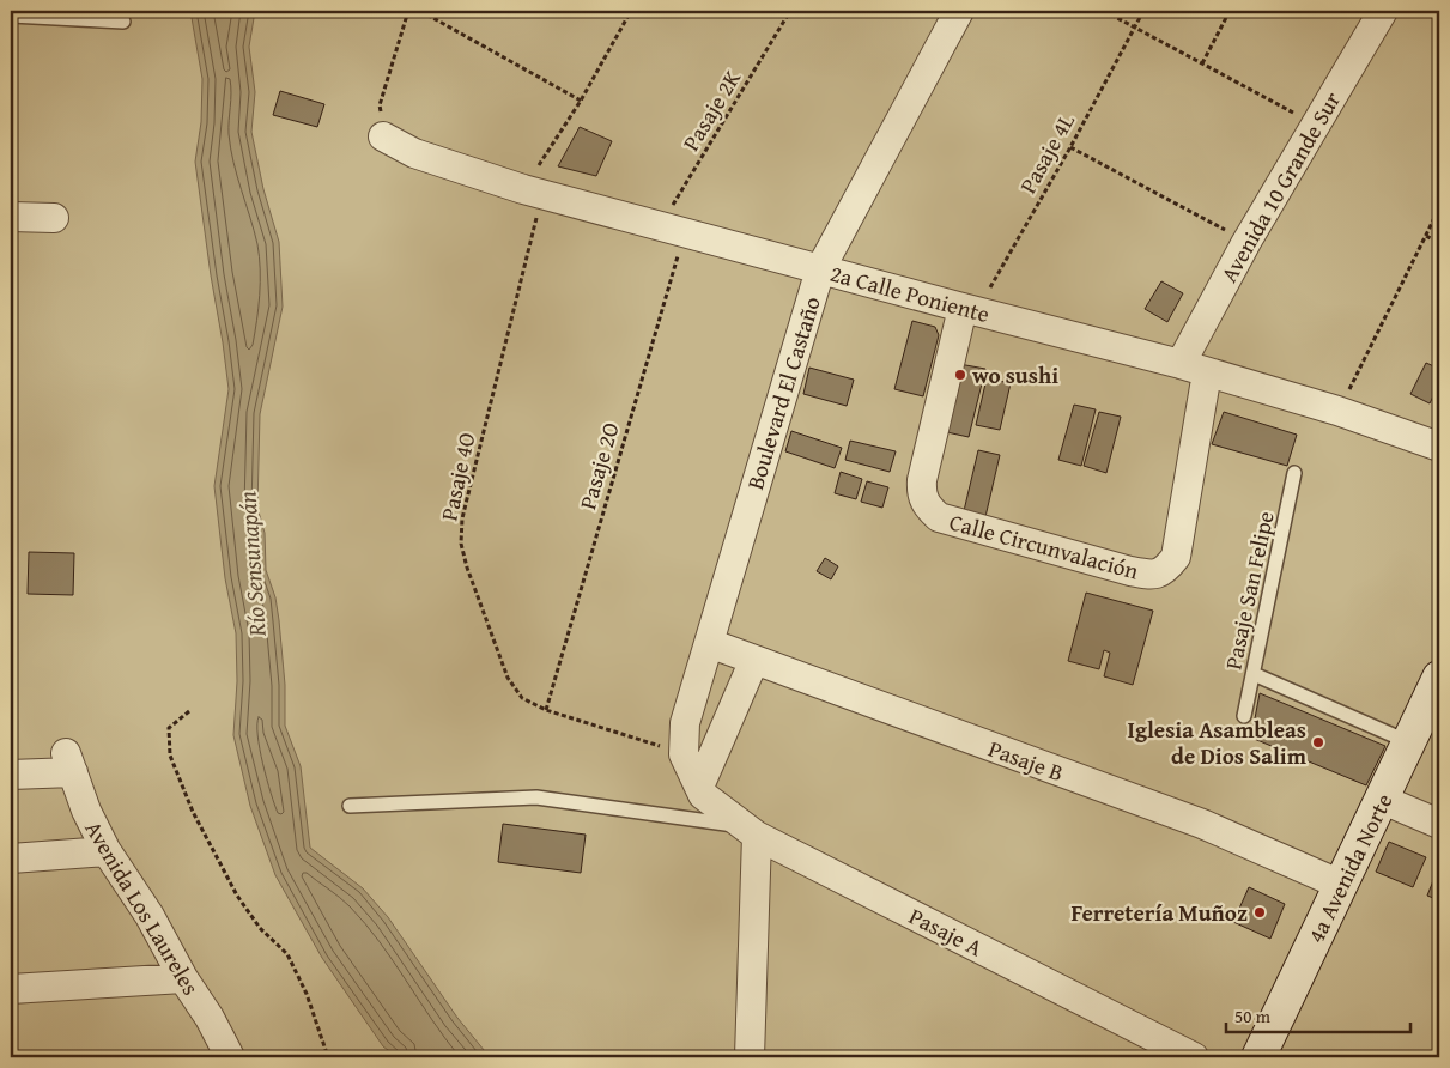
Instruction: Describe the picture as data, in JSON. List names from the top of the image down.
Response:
{
  "streets": {
    "main road": ["4a Avenida Norte"],
    "street": [
      "Avenida 10 Grande Sur",
      "2a Calle Poniente",
      "Boulevard El Castaño",
      "Calle Circunvalación",
      "Pasaje B",
      "Avenida Los Laureles",
      "Pasaje A"
    ],
    "lane": ["Pasaje San Felipe"],
    "path": [
      "Pasaje 2K",
      "Pasaje 4L",
      "Pasaje 2O",
      "Pasaje 4O"
    ]
  },
  "crossings": [
    ["Pasaje 2K", "2a Calle Poniente"],
    ["Pasaje 2K", "Pasaje 2O"],
    ["Pasaje 4L", "2a Calle Poniente"],
    ["Pasaje 4L", "Calle Circunvalación"],
    ["Avenida 10 Grande Sur", "2a Calle Poniente"],
    ["Avenida 10 Grande Sur", "Calle Circunvalación"],
    ["2a Calle Poniente", "Boulevard El Castaño"],
    ["2a Calle Poniente", "Pasaje 2O"],
    ["2a Calle Poniente", "Pasaje 4O"],
    ["2a Calle Poniente", "Calle Circunvalación"],
    ["Boulevard El Castaño", "Pasaje 4O"],
    ["Boulevard El Castaño", "Pasaje B"],
    ["Boulevard El Castaño", "Pasaje A"],
    ["Pasaje 2O", "Pasaje 4O"],
    ["Pasaje B", "4a Avenida Norte"]
  ],
  "water": ["Río Sensunapán"],
  "places": ["wo sushi", "Iglesia Asambleas de Dios Salim", "Ferretería Muñoz"],
  "scale_bar": "50 m"
}
